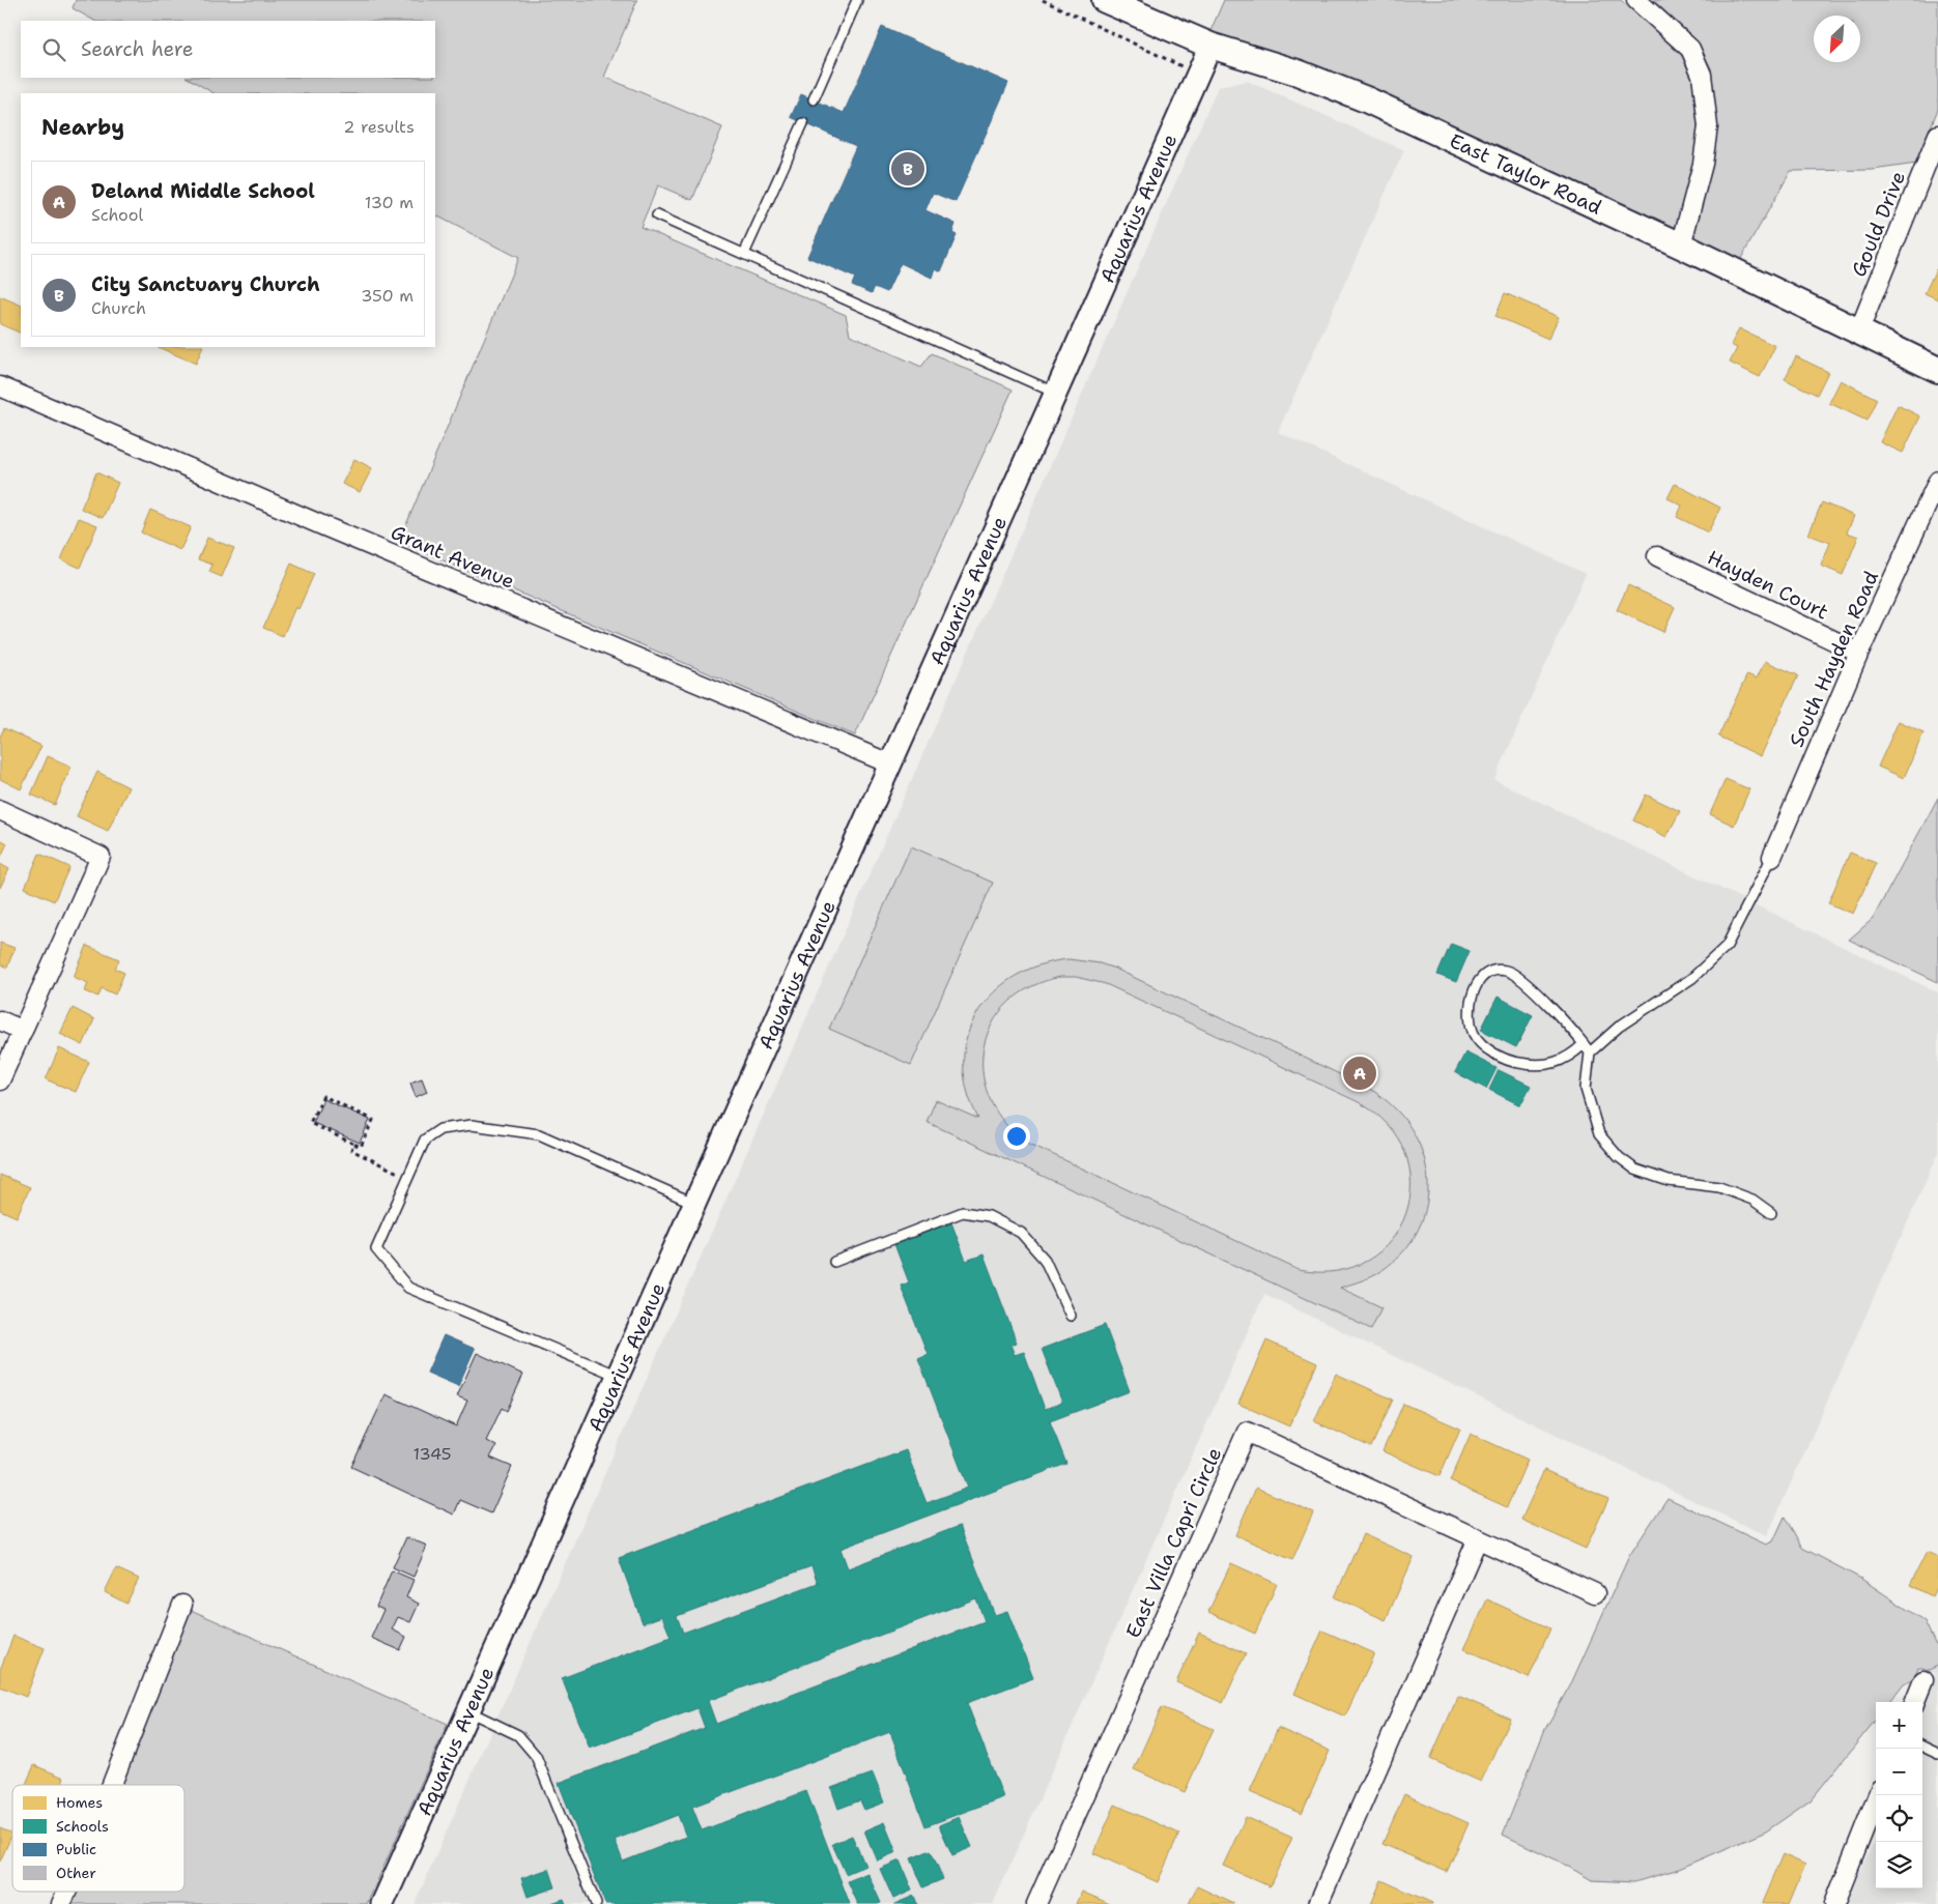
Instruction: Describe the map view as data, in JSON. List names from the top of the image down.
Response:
{
  "streets": {
    "main road": ["East Taylor Road"],
    "street": [
      "Aquarius Avenue",
      "Gould Drive",
      "Grant Avenue",
      "Hayden Court",
      "South Hayden Road",
      "East Villa Capri Circle"
    ]
  },
  "crossings": [
    ["East Taylor Road", "Aquarius Avenue"],
    ["East Taylor Road", "Gould Drive"],
    ["Aquarius Avenue", "Grant Avenue"],
    ["Hayden Court", "South Hayden Road"]
  ],
  "house_numbers": ["1345"],
  "legend": [
    "Homes",
    "Schools",
    "Public",
    "Other"
  ],
  "north": "bottom left",
  "page": {
    "search": "Search here",
    "heading": ["Nearby", "2 results"],
    "pins": ["B", "A"],
    "list": [
      {
        "mark": "A",
        "name": "Deland Middle School",
        "note": "School",
        "value": "130 m"
      },
      {
        "mark": "B",
        "name": "City Sanctuary Church",
        "note": "Church",
        "value": "350 m"
      }
    ],
    "map_buttons": ["+", "−"]
  }
}
